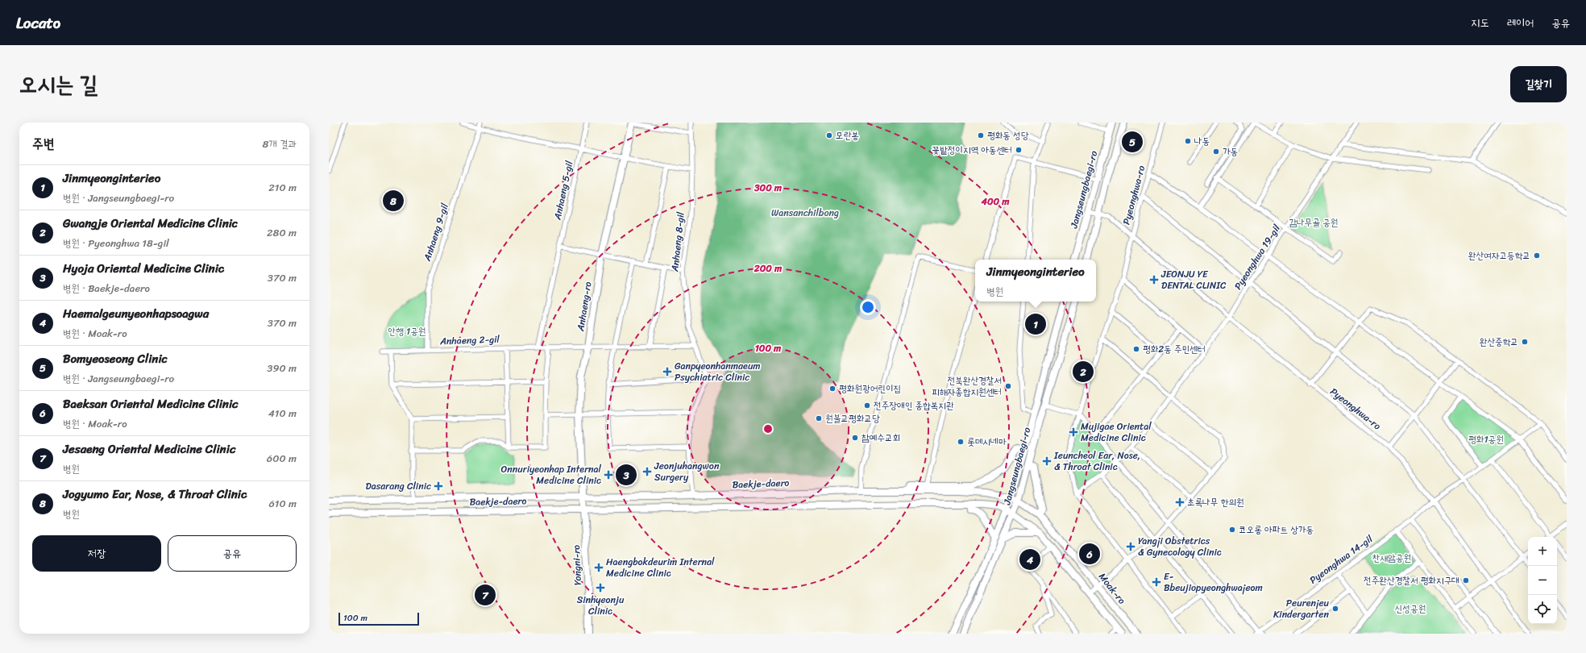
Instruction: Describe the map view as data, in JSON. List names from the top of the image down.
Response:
{
  "streets": {
    "street": [
      "Jangseungbaegi-ro",
      "Anhaeng 5-gil",
      "Pyeonghwa-ro",
      "Anhaeng 9-gil",
      "Anhaeng 8-gil",
      "Pyeonghwa 19-gil",
      "Anhaeng-ro",
      "Anhaeng 2-gil",
      "Baekje-daero",
      "Pyeonghwa 14-gil",
      "Yongni-ro",
      "Moak-ro"
    ]
  },
  "crossings": [
    ["Jangseungbaegi-ro", "Pyeonghwa-ro"],
    ["Jangseungbaegi-ro", "Baekje-daero"],
    ["Jangseungbaegi-ro", "Moak-ro"],
    ["Anhaeng 5-gil", "Anhaeng 9-gil"],
    ["Anhaeng 5-gil", "Anhaeng 8-gil"],
    ["Anhaeng 5-gil", "Anhaeng-ro"],
    ["Pyeonghwa-ro", "Pyeonghwa 19-gil"],
    ["Pyeonghwa-ro", "Pyeonghwa 14-gil"],
    ["Anhaeng 9-gil", "Anhaeng 2-gil"],
    ["Anhaeng 8-gil", "Anhaeng 2-gil"],
    ["Pyeonghwa 19-gil", "Pyeonghwa 14-gil"],
    ["Anhaeng-ro", "Anhaeng 2-gil"],
    ["Anhaeng-ro", "Baekje-daero"],
    ["Anhaeng-ro", "Yongni-ro"],
    ["Baekje-daero", "Yongni-ro"],
    ["Baekje-daero", "Moak-ro"]
  ],
  "parks": [
    "Wansanchilbong",
    "감나무골 공원",
    "안행 1공원",
    "평화1공원",
    "찬새암공원",
    "신성공원"
  ],
  "places": {
    "other": [
      "모란봉",
      "평화동 성당",
      "나동",
      "꽃밭정이지역 아동센터",
      "가동",
      "완산여자고등학교",
      "완산중학교",
      "평화2동 주민센터",
      "전북완산경찰서 피해자종합지원센터",
      "평화원광어린이집",
      "전주장애인 종합복지관",
      "원불교평화교당",
      "참예수교회",
      "롯데시네마",
      "코오롱 아파트 상가동",
      "전주완산경찰서 평화지구대",
      "Peurenjeu Kindergarten"
    ],
    "health": [
      "JEONJU YE DENTAL CLINIC",
      "Ganpyeonhanmaeum Psychiatric Clinic",
      "Mujigae Oriental Medicine Clinic",
      "Ieuncheol Ear, Nose, & Throat Clinic",
      "Jeonjuhangwon Surgery",
      "Onnuriyeonhap Internal Medicine Clinic",
      "Dasarang Clinic",
      "초록나무 한의원",
      "Yangji Obstetrics & Gynecology Clinic",
      "Haengbokdeurim Internal Medicine Clinic",
      "E- Bbeujiopyeonghwajeom",
      "Sinhyeonju Clinic"
    ]
  },
  "scale_bar": "100 m",
  "page": {
    "header": "Locato",
    "nav": ["지도", "레이어", "공유"],
    "title": "오시는 길",
    "buttons": [
      "길찾기",
      ["저장", "공유"]
    ],
    "heading": ["주변", "8개 결과"],
    "pins": [
      "5",
      "8",
      "1",
      "2",
      "3",
      "6",
      "4",
      "7"
    ],
    "list": [
      {
        "mark": "1",
        "name": "Jinmyeonginterieo",
        "note": "병원 · Jangseungbaegi-ro",
        "value": "210 m"
      },
      {
        "mark": "2",
        "name": "Gwangje Oriental Medicine Clinic",
        "note": "병원 · Pyeonghwa 18-gil",
        "value": "280 m"
      },
      {
        "mark": "3",
        "name": "Hyoja Oriental Medicine Clinic",
        "note": "병원 · Baekje-daero",
        "value": "370 m"
      },
      {
        "mark": "4",
        "name": "Haemalgeunyeonhapsoagwa",
        "note": "병원 · Moak-ro",
        "value": "370 m"
      },
      {
        "mark": "5",
        "name": "Bomyeoseong Clinic",
        "note": "병원 · Jangseungbaegi-ro",
        "value": "390 m"
      },
      {
        "mark": "6",
        "name": "Baeksan Oriental Medicine Clinic",
        "note": "병원 · Moak-ro",
        "value": "410 m"
      },
      {
        "mark": "7",
        "name": "Jesaeng Oriental Medicine Clinic",
        "note": "병원",
        "value": "600 m"
      },
      {
        "mark": "8",
        "name": "Jogyumo Ear, Nose, & Throat Clinic",
        "note": "병원",
        "value": "610 m"
      }
    ],
    "popup": ["Jinmyeonginterieo", "병원"],
    "map_buttons": ["+", "−"],
    "scale": "100 m"
  },
  "rings": [
    "300 m",
    "400 m",
    "200 m",
    "100 m"
  ]
}
